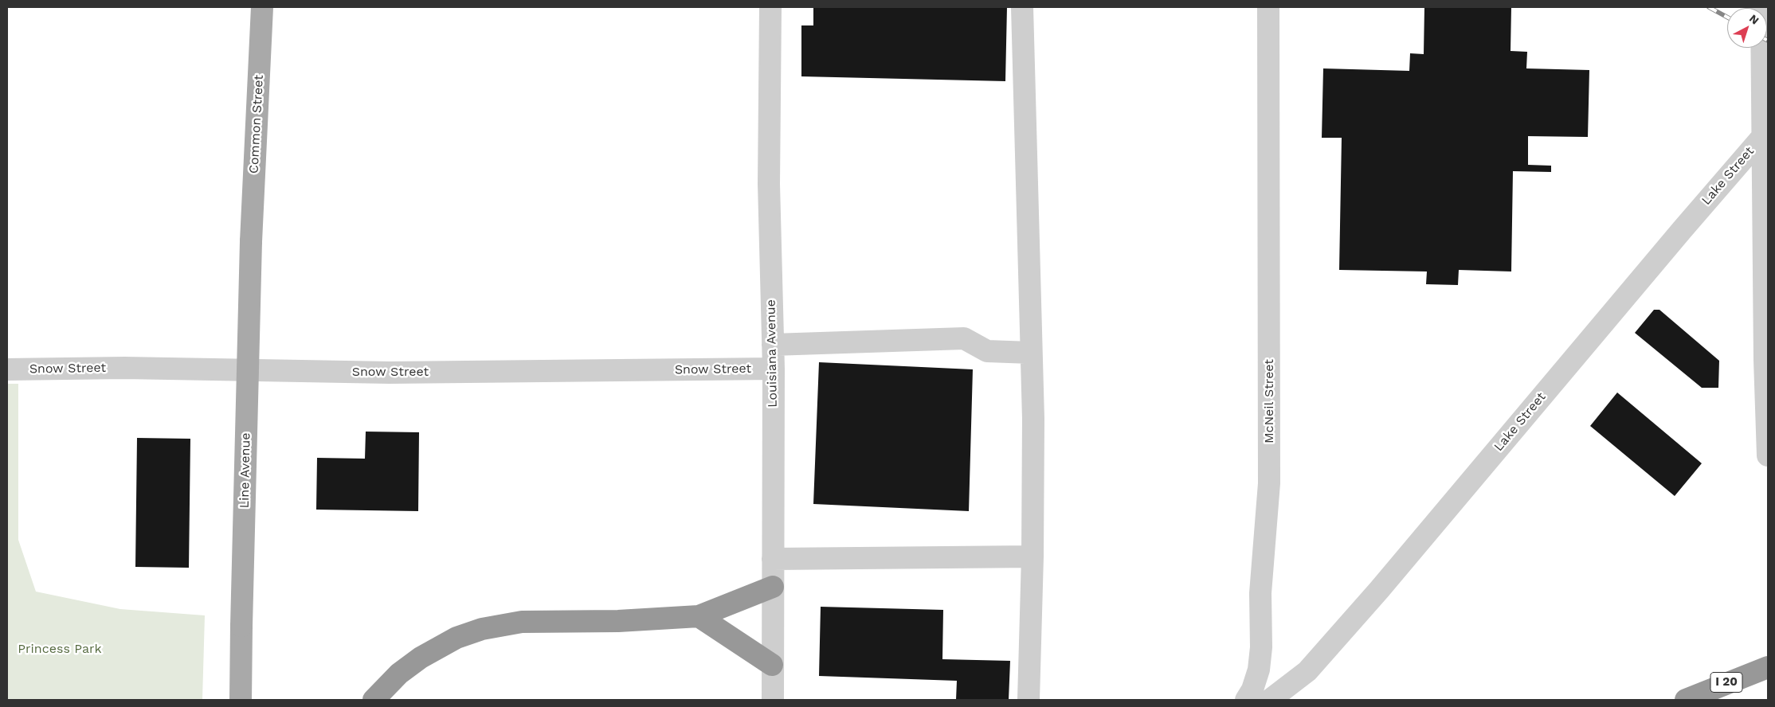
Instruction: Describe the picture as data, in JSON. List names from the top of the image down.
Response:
{
  "streets": {
    "highway": ["I 20"],
    "main road": ["Common Street", "Line Avenue"],
    "street": [
      "Lake Street",
      "Louisiana Avenue",
      "Snow Street",
      "McNeil Street"
    ]
  },
  "crossings": [
    ["Common Street", "Line Avenue"],
    ["Louisiana Avenue", "Snow Street"]
  ],
  "parks": ["Princess Park"],
  "north": "top right"
}
